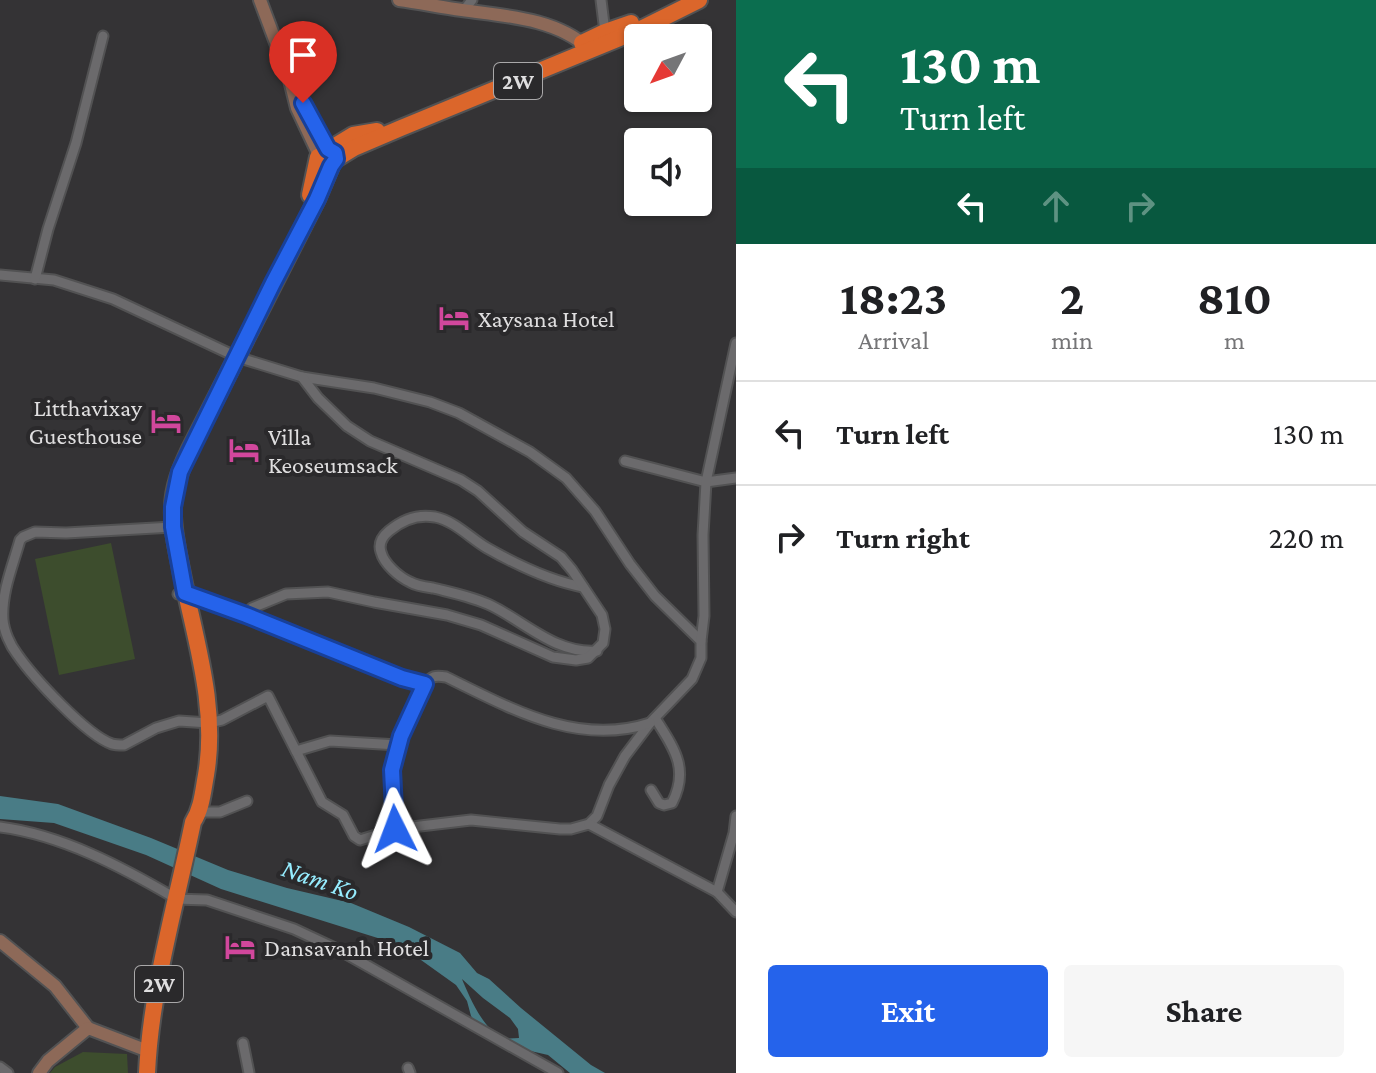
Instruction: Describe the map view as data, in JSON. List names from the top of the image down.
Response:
{
  "streets": {
    "highway": ["2W"]
  },
  "water": ["Nam Ko"],
  "places": {
    "hotel": [
      "Xaysana Hotel",
      "Litthavixay Guesthouse",
      "Villa Keoseumsack",
      "Dansavanh Hotel"
    ]
  },
  "north": "bottom left",
  "page": {
    "turn": ["130 m", "Turn left"],
    "eta": [
      "18:23",
      "Arrival",
      "2",
      "min",
      "810",
      "m"
    ],
    "list": [
      {
        "name": "Turn left",
        "value": "130 m"
      },
      {
        "name": "Turn right",
        "value": "220 m"
      }
    ],
    "buttons": ["Exit", "Share"]
  }
}
